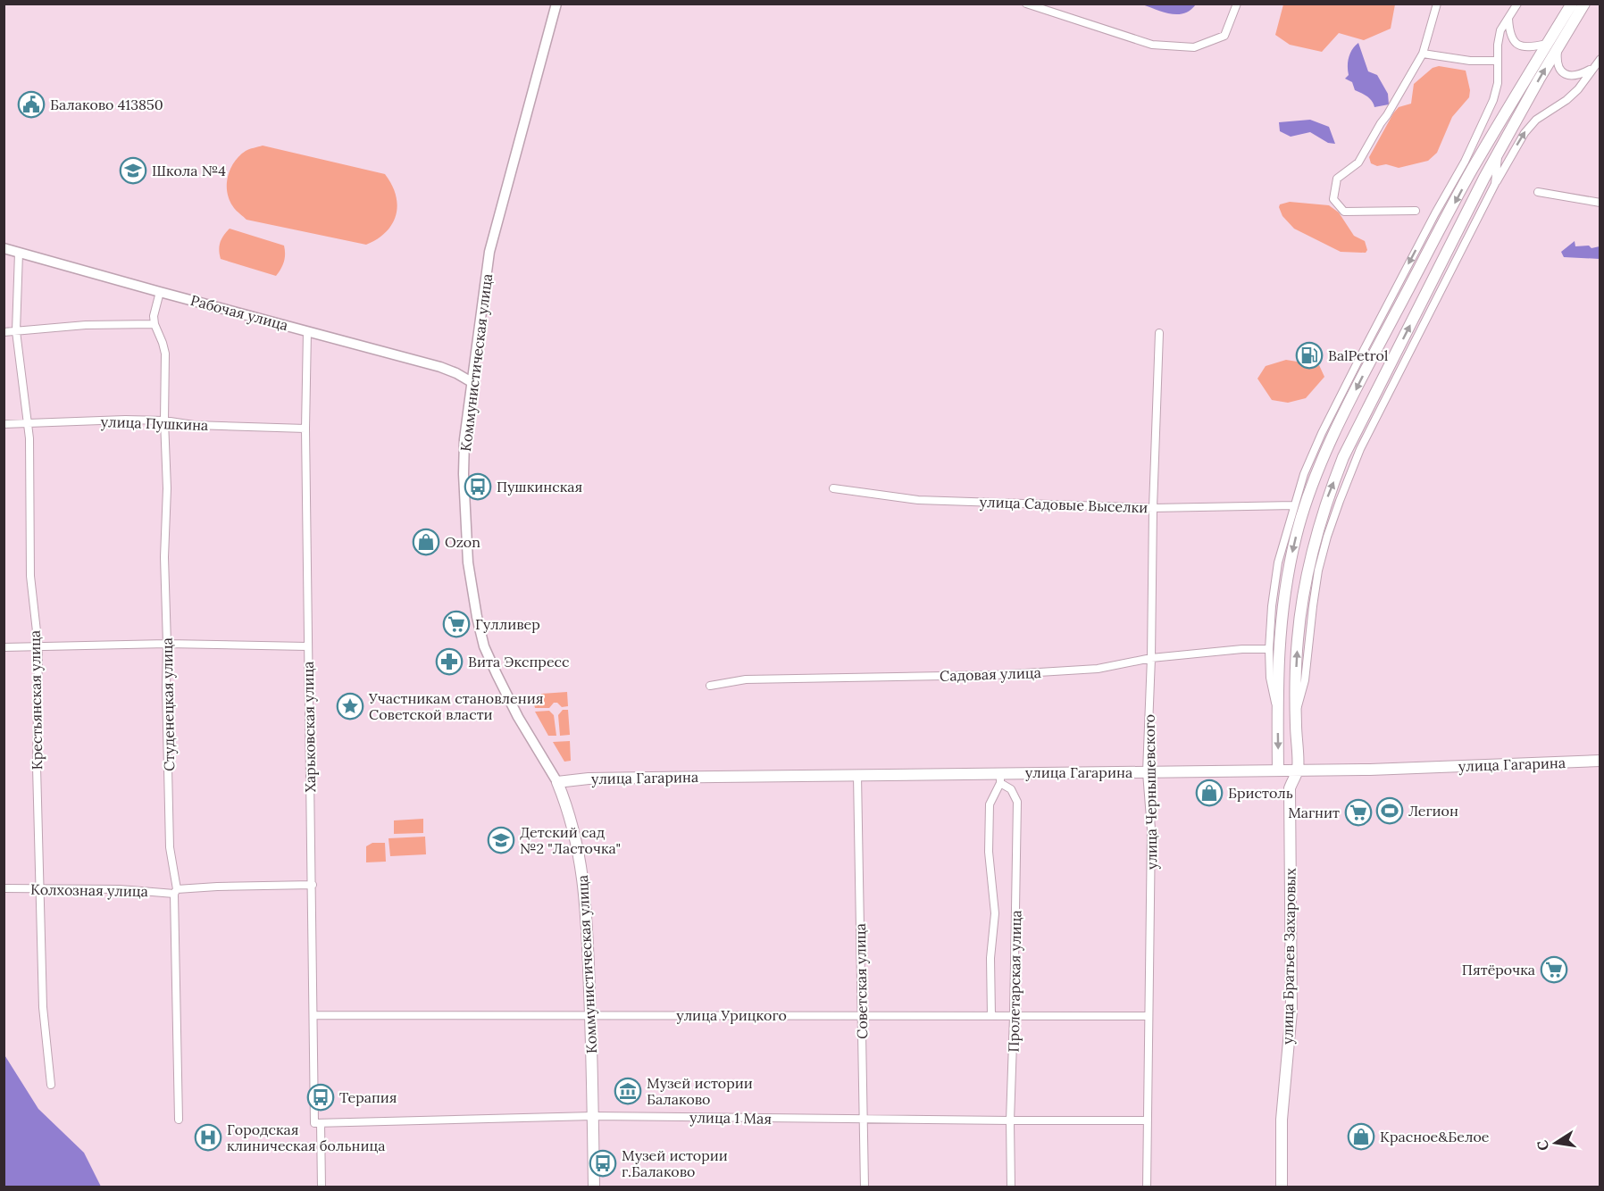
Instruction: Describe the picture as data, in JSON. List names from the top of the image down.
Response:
{
  "streets": {
    "main road": ["Коммунистическая улица", "улица Гагарина", "улица Братьев Захаровых"],
    "street": [
      "Рабочая улица",
      "улица Пушкина",
      "улица Садовые Выселки",
      "Садовая улица",
      "Крестьянская улица",
      "Студенецкая улица",
      "Харьковская улица",
      "улица Чернышевского",
      "Колхозная улица",
      "Советская улица",
      "Пролетарская улица",
      "улица Урицкого",
      "улица 1 Мая"
    ]
  },
  "crossings": [
    ["Рабочая улица", "Коммунистическая улица"],
    ["Рабочая улица", "Крестьянская улица"],
    ["Рабочая улица", "Студенецкая улица"],
    ["Рабочая улица", "Харьковская улица"],
    ["Коммунистическая улица", "улица Гагарина"],
    ["Коммунистическая улица", "улица Урицкого"],
    ["Коммунистическая улица", "улица 1 Мая"],
    ["улица Пушкина", "Крестьянская улица"],
    ["улица Пушкина", "Студенецкая улица"],
    ["улица Пушкина", "Харьковская улица"],
    ["улица Садовые Выселки", "улица Чернышевского"],
    ["Садовая улица", "улица Чернышевского"],
    ["Крестьянская улица", "Колхозная улица"],
    ["Студенецкая улица", "Колхозная улица"],
    ["Харьковская улица", "Колхозная улица"],
    ["Харьковская улица", "улица Урицкого"],
    ["Харьковская улица", "улица 1 Мая"],
    ["улица Гагарина", "улица Чернышевского"],
    ["улица Гагарина", "улица Братьев Захаровых"],
    ["улица Гагарина", "Советская улица"],
    ["улица Гагарина", "Пролетарская улица"],
    ["улица Чернышевского", "улица Урицкого"],
    ["улица Чернышевского", "улица 1 Мая"],
    ["Советская улица", "улица Урицкого"],
    ["Советская улица", "улица 1 Мая"],
    ["Пролетарская улица", "улица Урицкого"],
    ["Пролетарская улица", "улица 1 Мая"]
  ],
  "places": {
    "public building": ["Балаково 413850"],
    "school or university": ["Школа №4", "Детский сад №2 \"Ласточка\""],
    "fuel station": ["BalPetrol"],
    "bus stop": ["Пушкинская", "Терапия", "Музей истории г.Балаково"],
    "shop": ["Ozon", "Бристоль", "Красное&Белое"],
    "supermarket": ["Гулливер", "Магнит", "Пятёрочка"],
    "pharmacy": ["Вита Экспресс"],
    "place": ["Участникам становления Советской власти"],
    "sports": ["Легион"],
    "museum": ["Музей истории Балаково"],
    "hospital": ["Городская клиническая больница"]
  },
  "north": "left"
}
